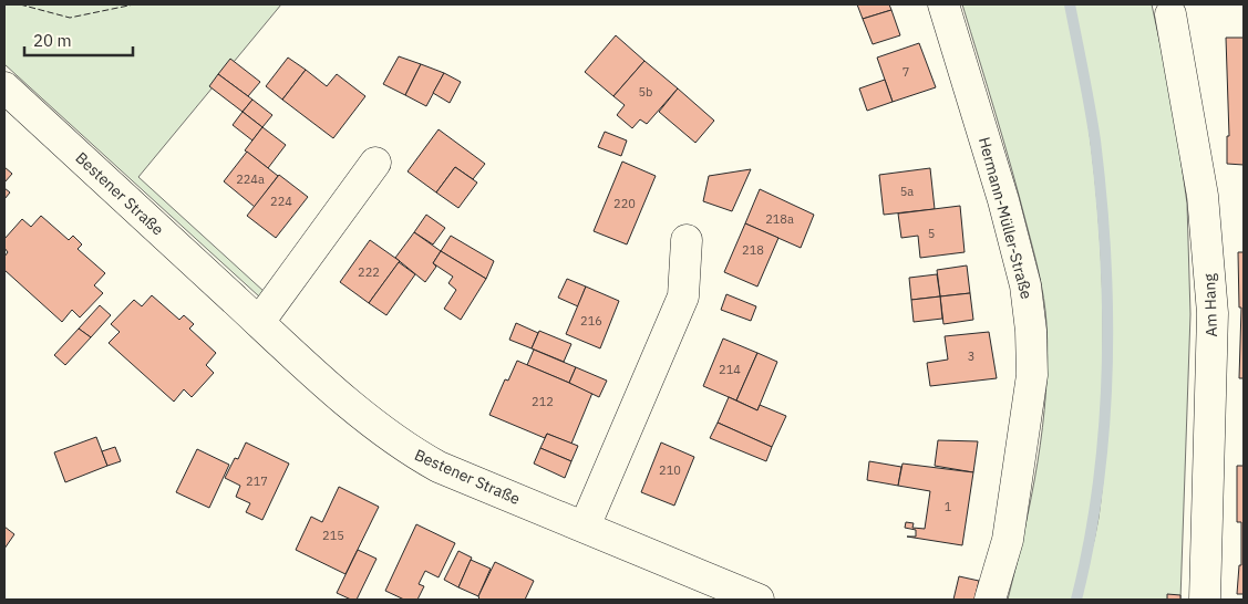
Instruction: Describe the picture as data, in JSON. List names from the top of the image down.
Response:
{
  "streets": {
    "street": ["Bestener Straße", "Hermann-Müller-Straße", "Am Hang"]
  },
  "house_numbers": [
    "7",
    "5b",
    "224a",
    "5a",
    "224",
    "220",
    "218a",
    "5",
    "218",
    "222",
    "216",
    "3",
    "214",
    "212",
    "210",
    "217",
    "1",
    "215"
  ],
  "scale_bar": "20 m"
}
